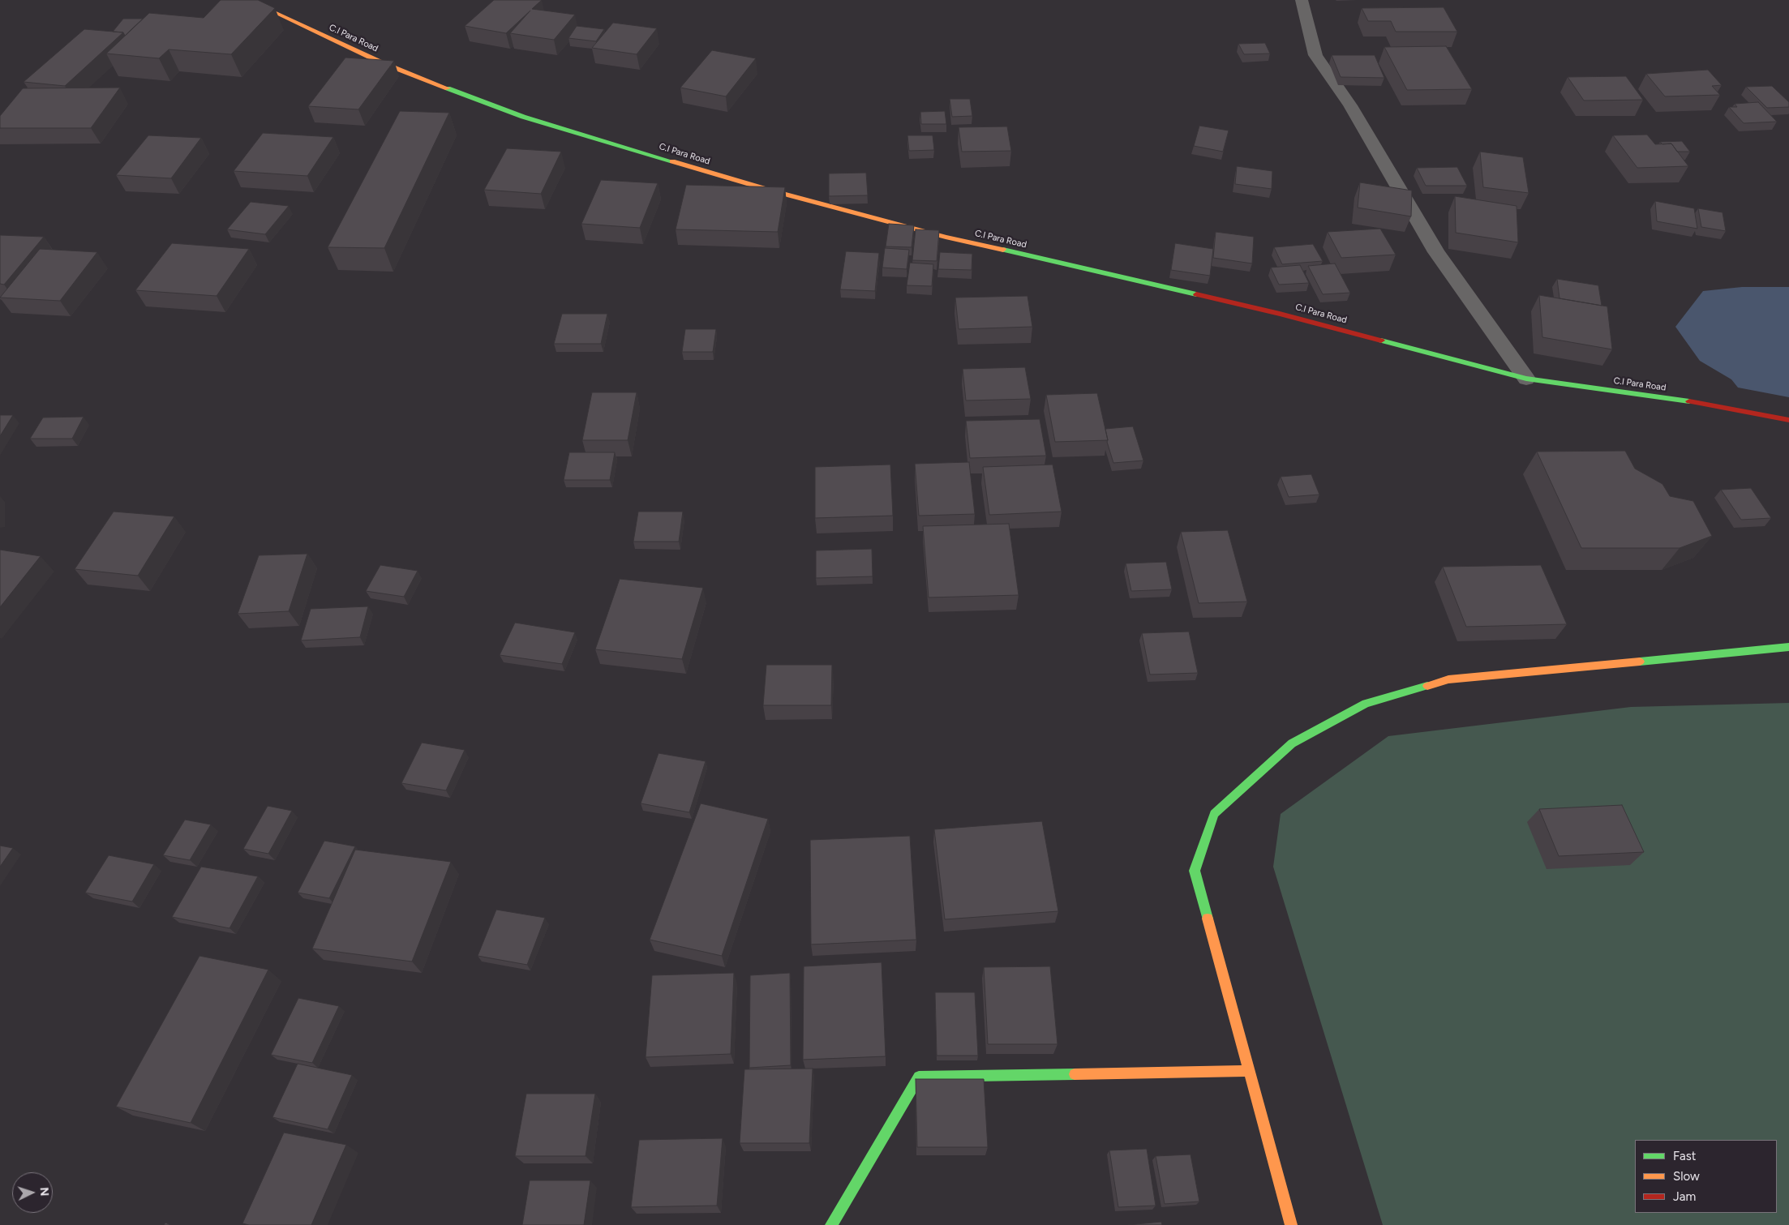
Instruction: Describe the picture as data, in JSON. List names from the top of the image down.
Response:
{
  "streets": {
    "street": ["C.I Para Road"]
  },
  "legend": ["Fast", "Slow", "Jam"],
  "north": "right"
}
